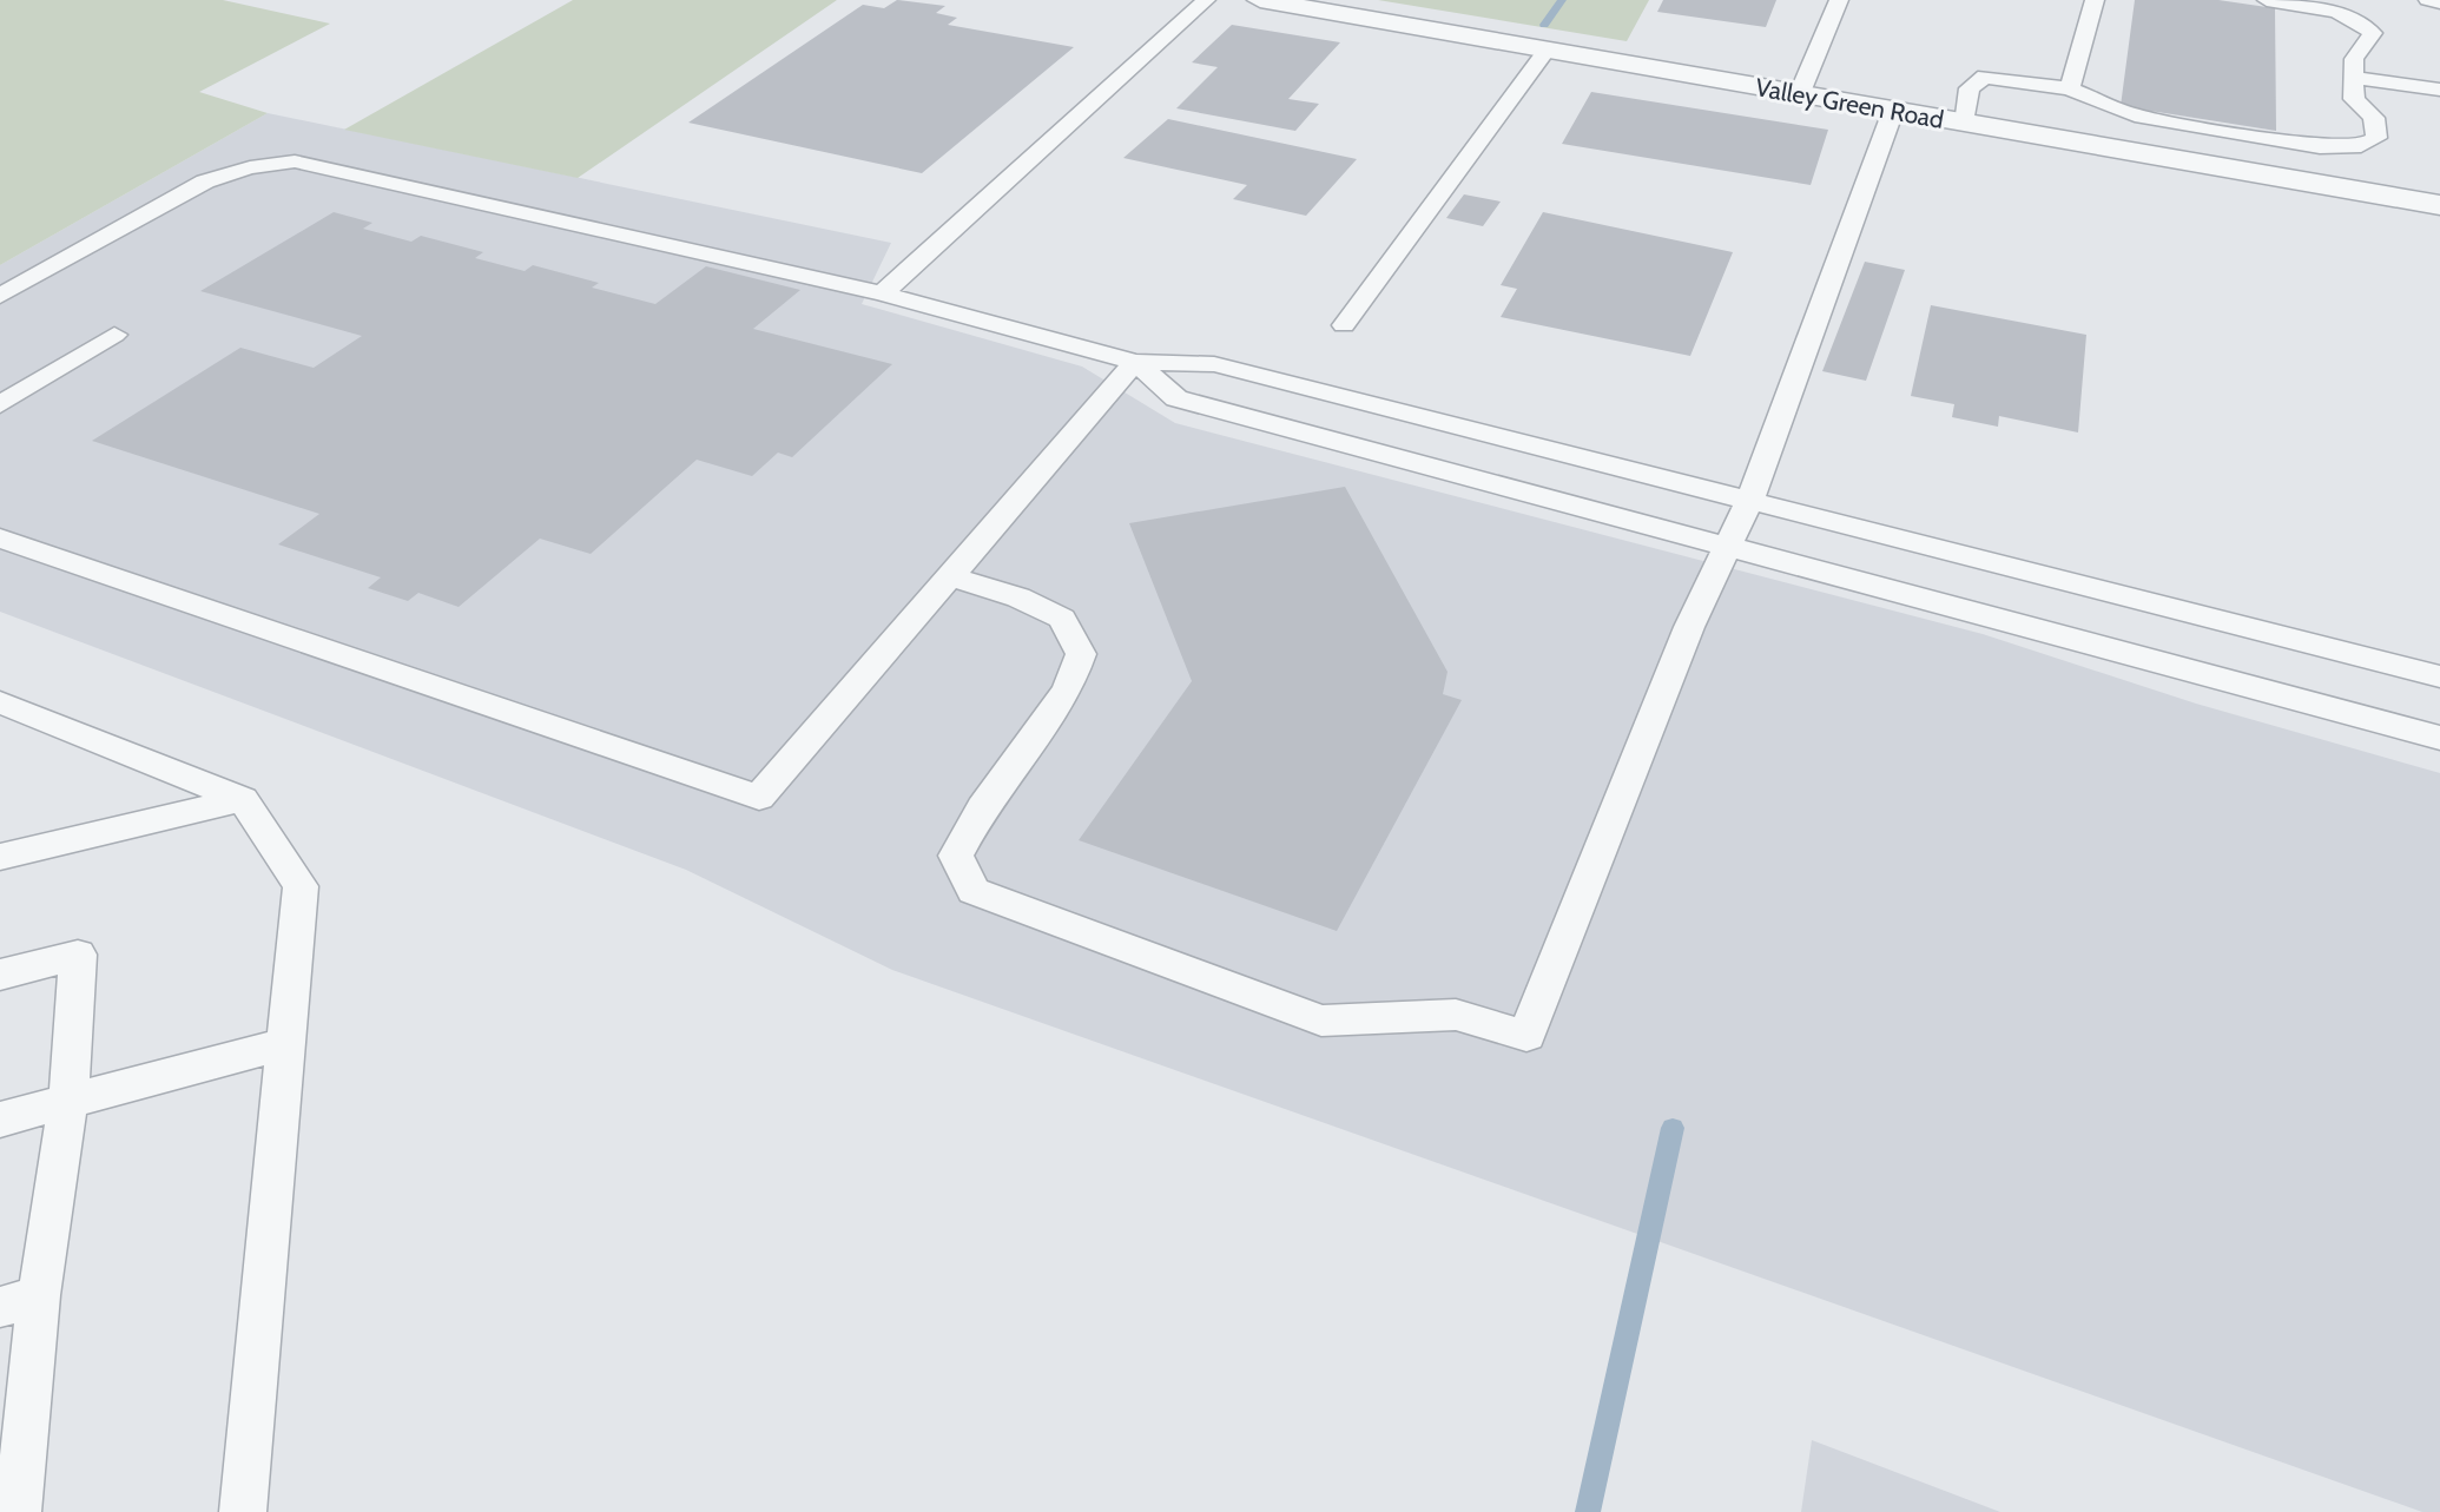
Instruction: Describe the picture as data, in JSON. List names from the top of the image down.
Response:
{
  "streets": {
    "street": ["Valley Green Road"]
  }
}
